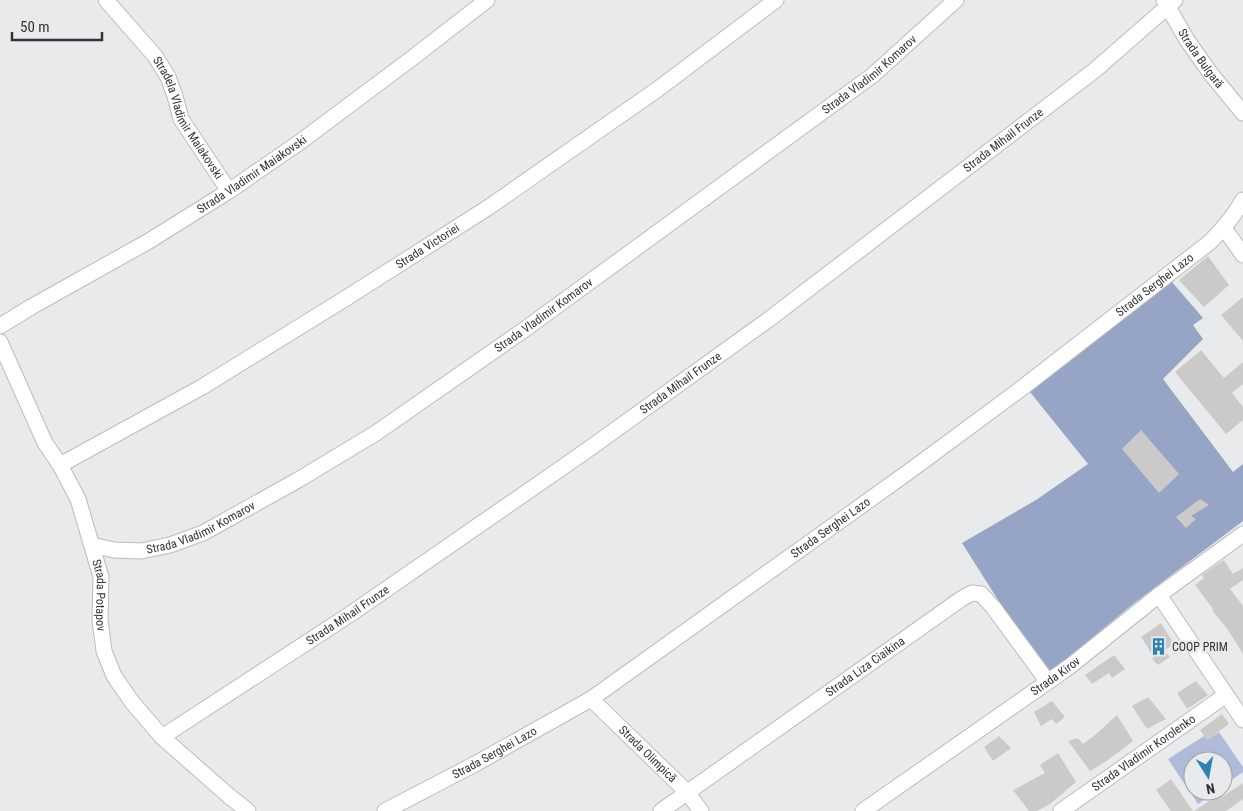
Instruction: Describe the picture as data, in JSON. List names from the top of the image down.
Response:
{
  "streets": {
    "street": [
      "Strada Bulgară",
      "Strada Vladimir Komarov",
      "Stradela Vladimir Maiakovski",
      "Strada Mihail Frunze",
      "Strada Vladimir Maiakovski",
      "Strada Victoriei",
      "Strada Serghei Lazo",
      "Strada Potapov",
      "Strada Liza Ciaikina",
      "Strada Kirov",
      "Strada Vladimir Korolenko",
      "Strada Olimpică"
    ]
  },
  "crossings": [
    ["Strada Bulgară", "Strada Mihail Frunze"],
    ["Strada Vladimir Komarov", "Strada Potapov"],
    ["Stradela Vladimir Maiakovski", "Strada Vladimir Maiakovski"],
    ["Strada Mihail Frunze", "Strada Potapov"],
    ["Strada Victoriei", "Strada Potapov"],
    ["Strada Serghei Lazo", "Strada Olimpică"],
    ["Strada Liza Ciaikina", "Strada Kirov"],
    ["Strada Liza Ciaikina", "Strada Olimpică"]
  ],
  "places": {
    "building": ["COOP PRIM"]
  },
  "scale_bar": "50 m",
  "north": "bottom"
}
